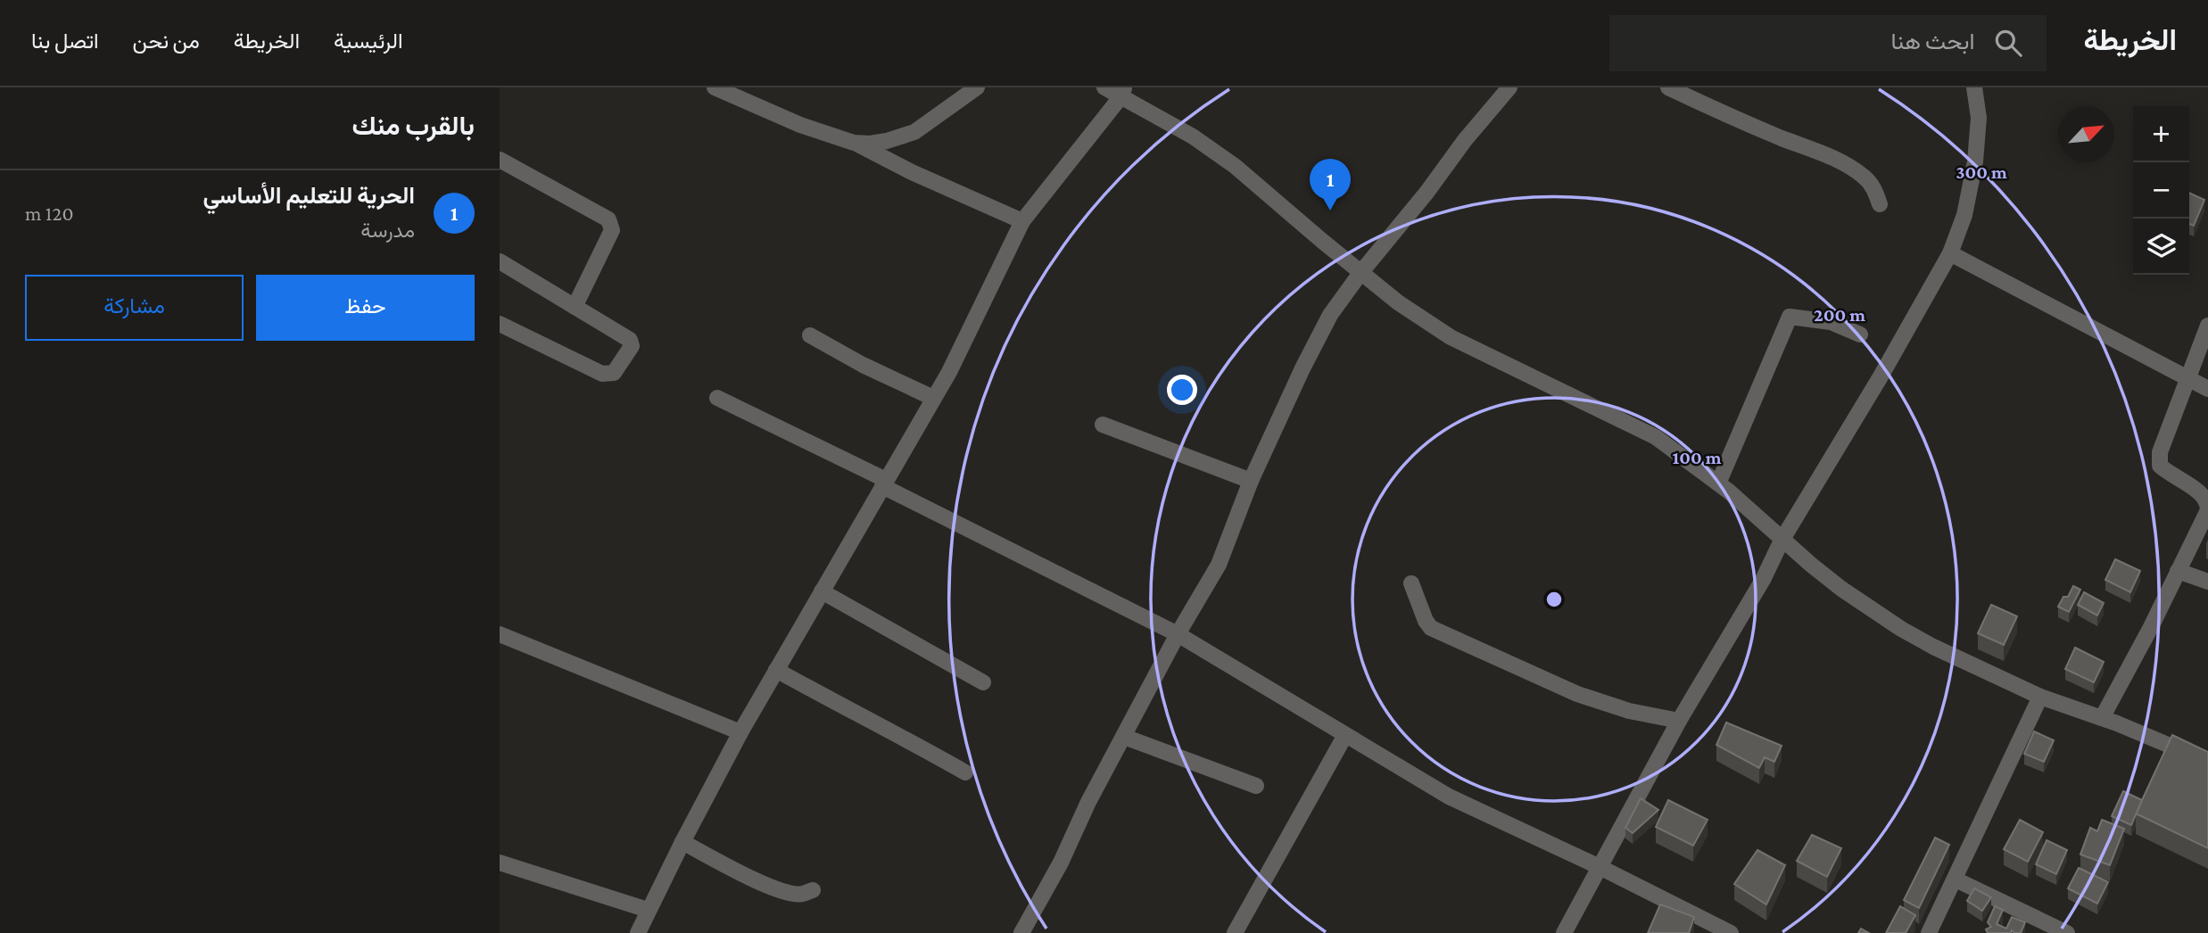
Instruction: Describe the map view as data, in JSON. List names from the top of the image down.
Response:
{
  "north": "top right",
  "page": {
    "header": "الخريطة",
    "search": "ابحث هنا",
    "nav": [
      "الرئيسية",
      "الخريطة",
      "من نحن",
      "اتصل بنا"
    ],
    "heading": "بالقرب منك",
    "map_buttons": ["+", "−"],
    "pins": "1",
    "list": [
      {
        "mark": "1",
        "name": "الحرية للتعليم الأساسي",
        "note": "مدرسة",
        "value": "120 m"
      }
    ],
    "buttons": ["حفظ", "مشاركة"]
  },
  "rings": ["300 m", "200 m", "100 m"]
}
